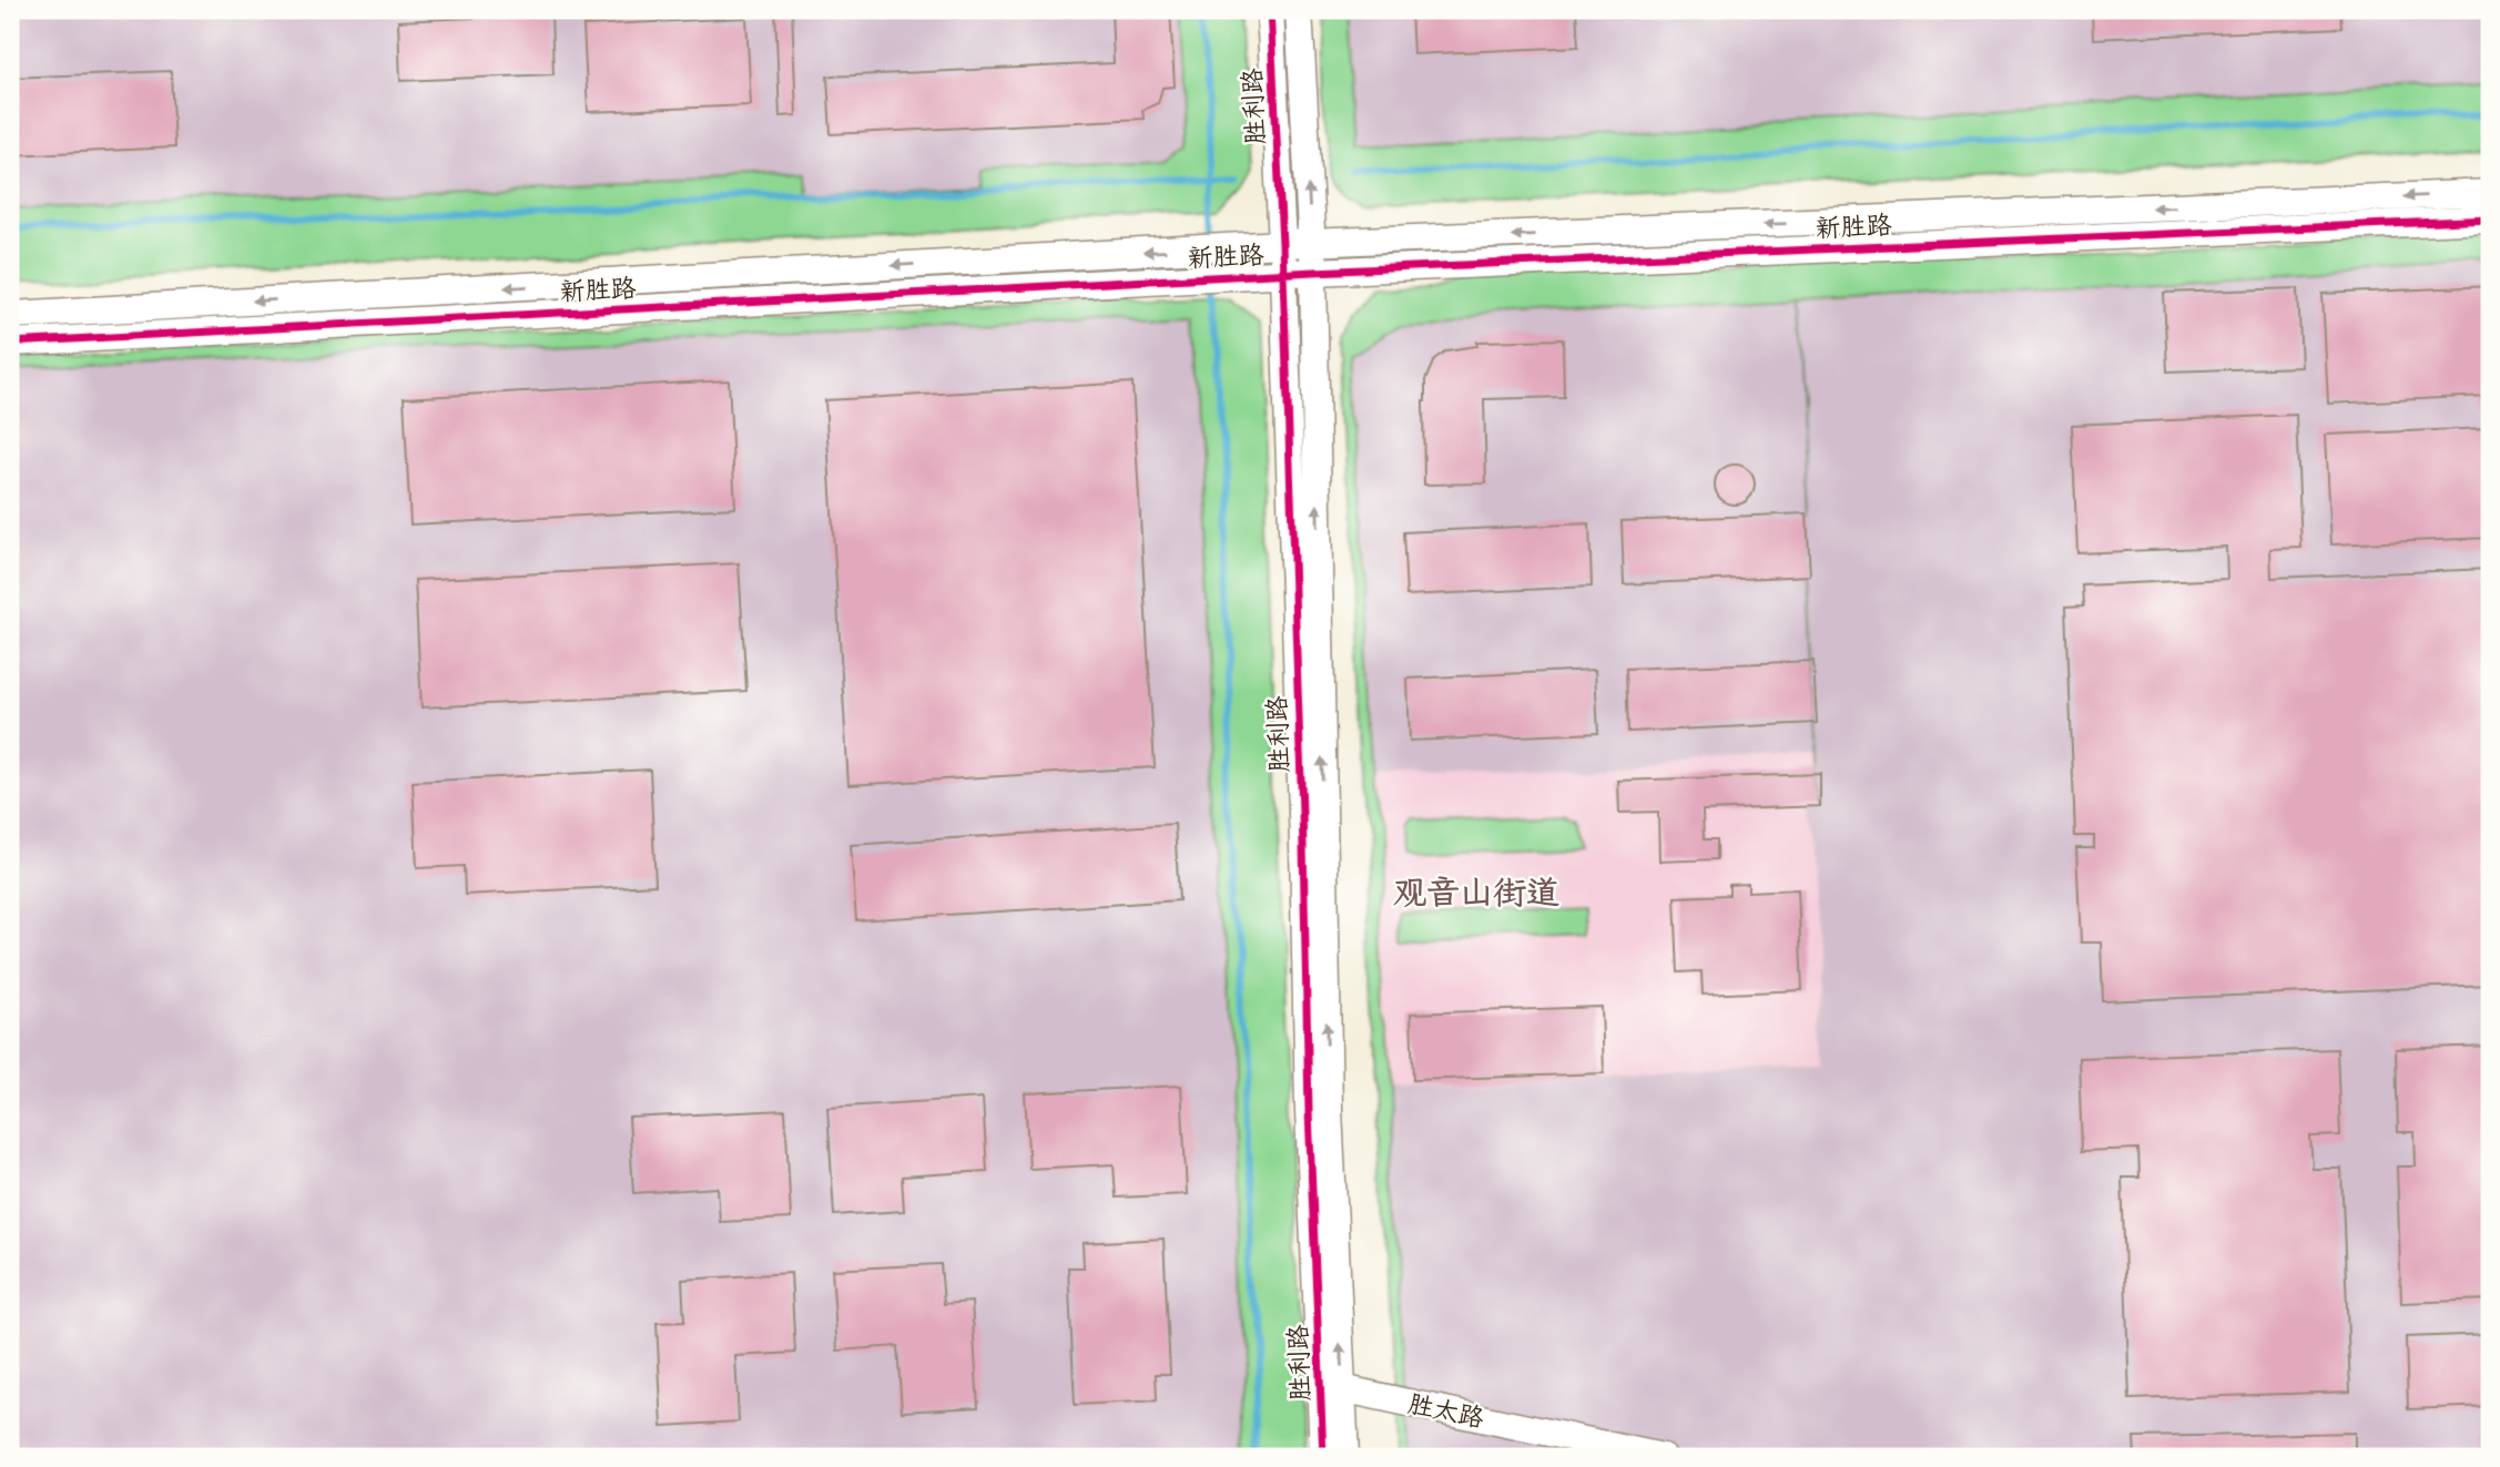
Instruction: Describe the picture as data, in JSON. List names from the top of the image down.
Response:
{
  "streets": {
    "street": ["胜利路", "新胜路", "胜太路"]
  },
  "crossings": [
    ["胜利路", "新胜路"],
    ["胜利路", "胜太路"]
  ],
  "districts": ["观音山街道"]
}
